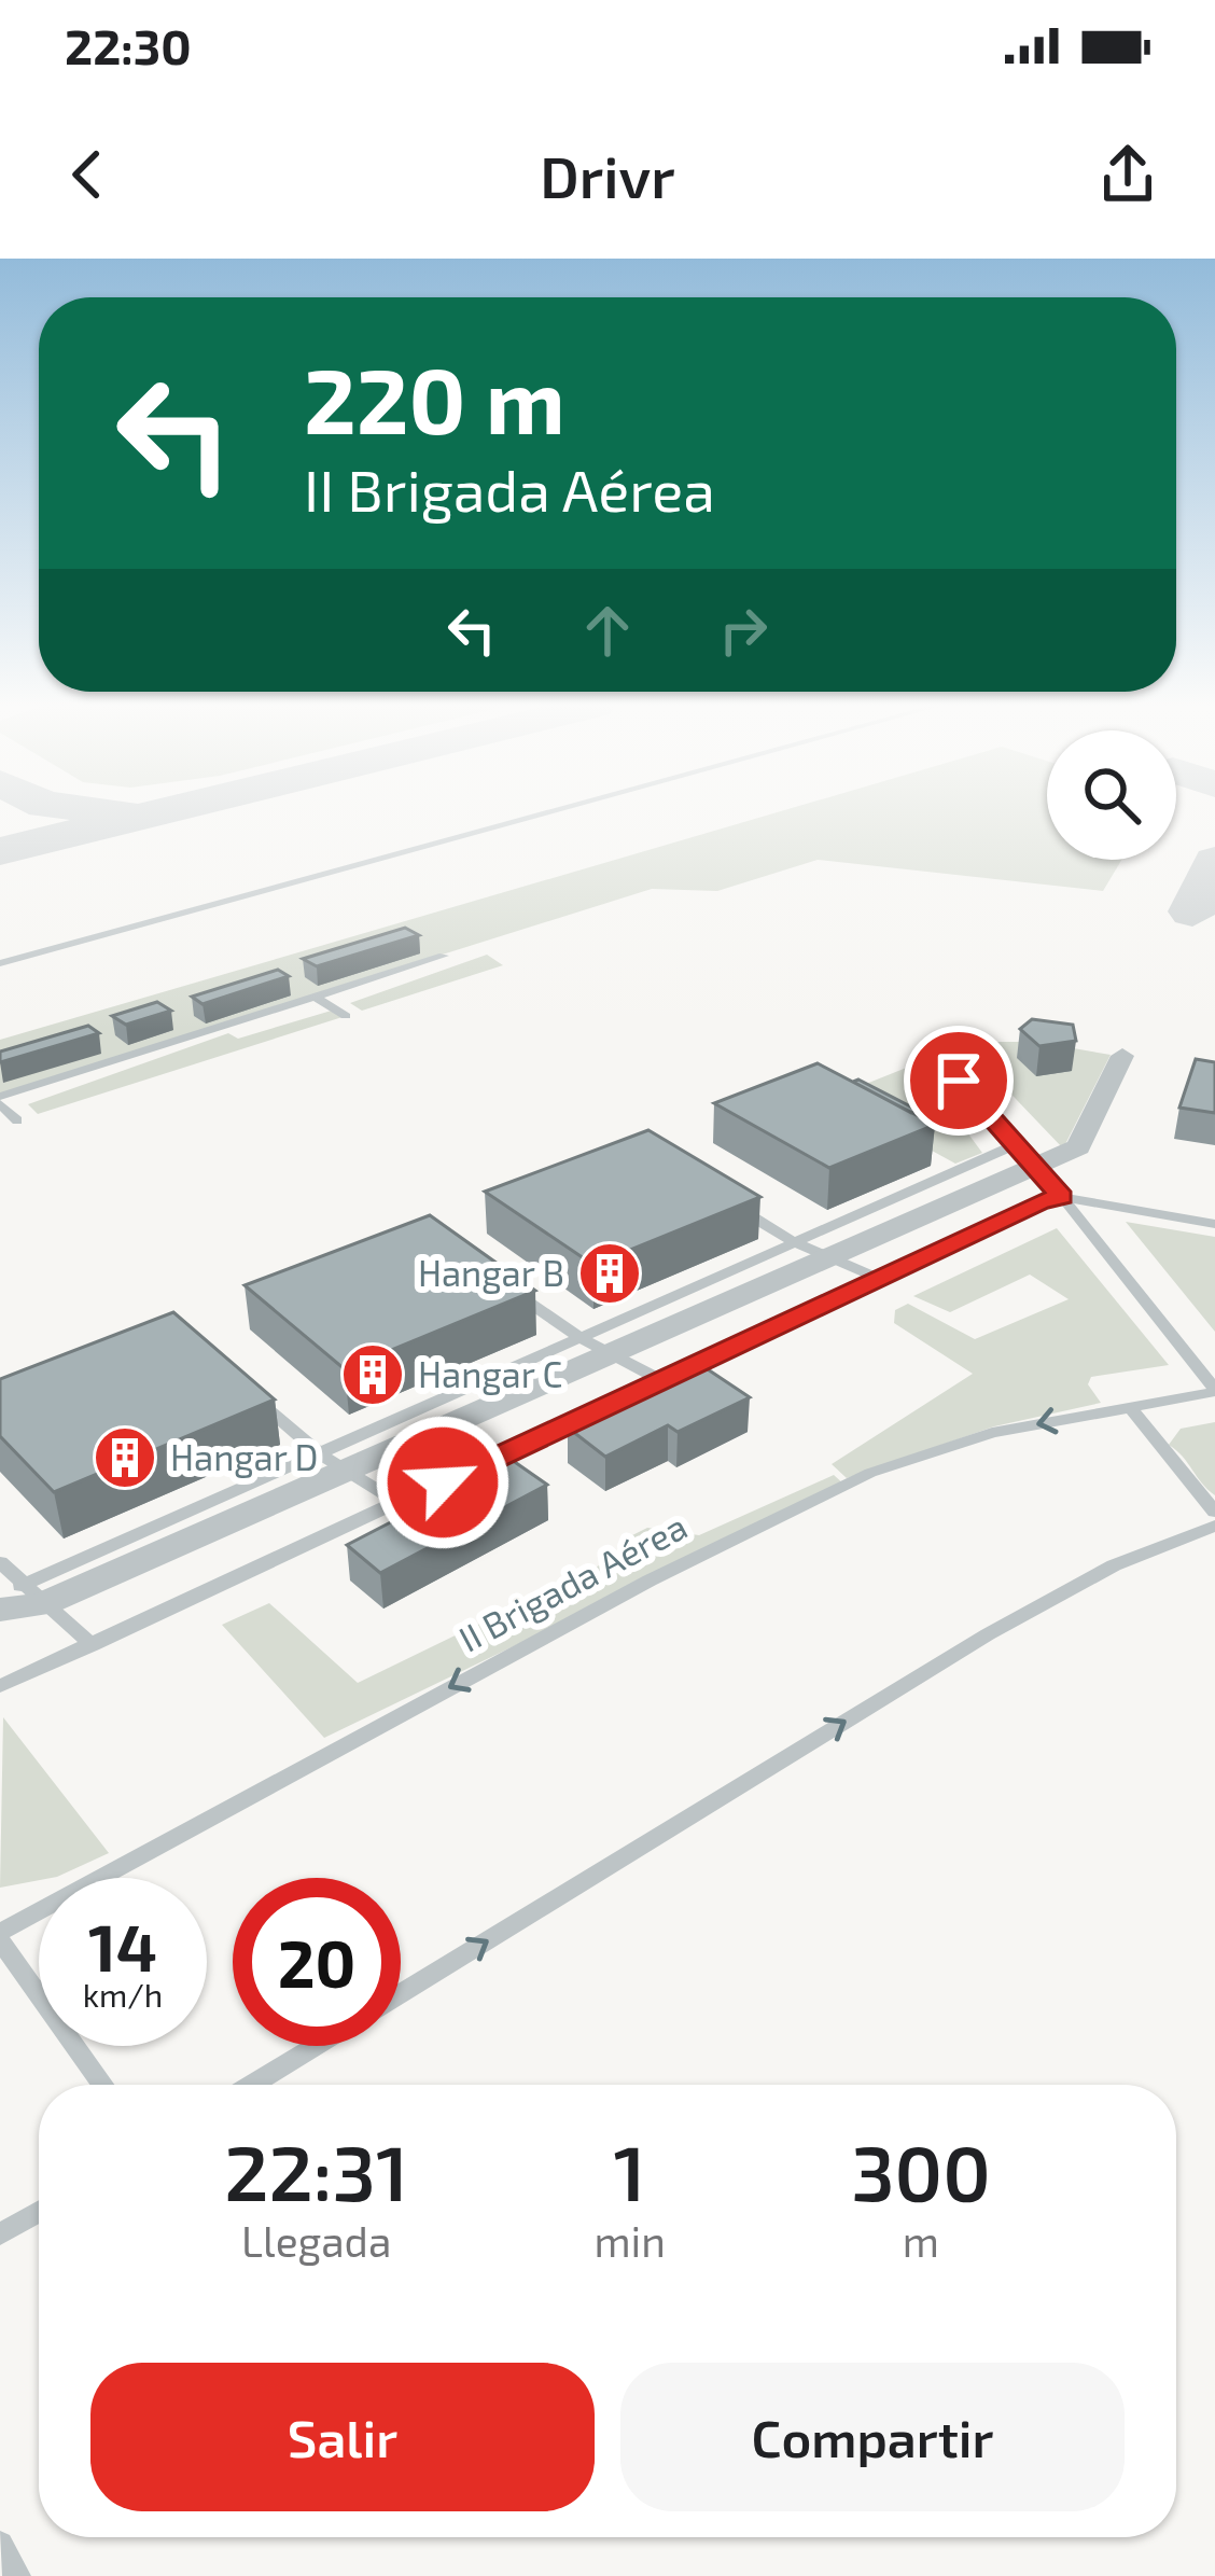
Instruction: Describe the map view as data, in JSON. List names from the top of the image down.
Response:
{
  "streets": {
    "lane": ["II Brigada Aérea"]
  },
  "one_way": ["II Brigada Aérea"],
  "places": {
    "building": ["Hangar B", "Hangar C", "Hangar D"]
  },
  "page": {
    "status": "22:30",
    "header": "Drivr",
    "turn": ["220 m", "II Brigada Aérea"],
    "speed": "14 km/h",
    "limit": "20",
    "eta": [
      "22:31",
      "Llegada",
      "1",
      "min",
      "300",
      "m"
    ],
    "buttons": ["Salir", "Compartir"]
  }
}
